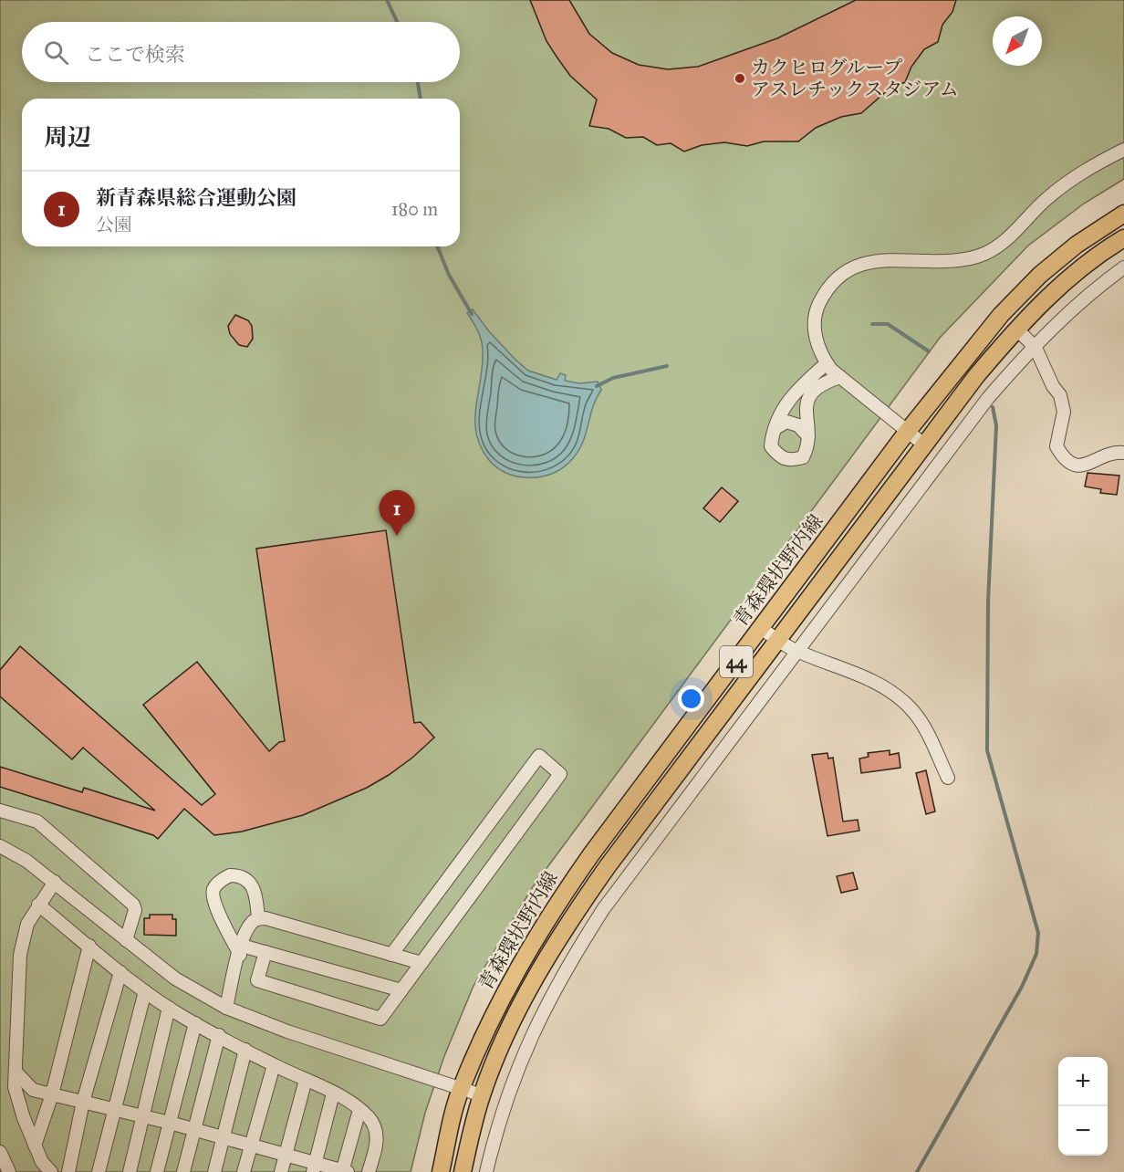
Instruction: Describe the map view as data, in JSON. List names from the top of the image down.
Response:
{
  "streets": {
    "main road": ["青森環状野内線", "44"]
  },
  "places": ["カクヒログループ アスレチックスタジアム"],
  "north": "bottom left",
  "page": {
    "search": "ここで検索",
    "heading": "周辺",
    "list": [
      {
        "mark": "1",
        "name": "新青森県総合運動公園",
        "note": "公園",
        "value": "180 m"
      }
    ],
    "pins": "1",
    "map_buttons": ["+", "−"]
  }
}
